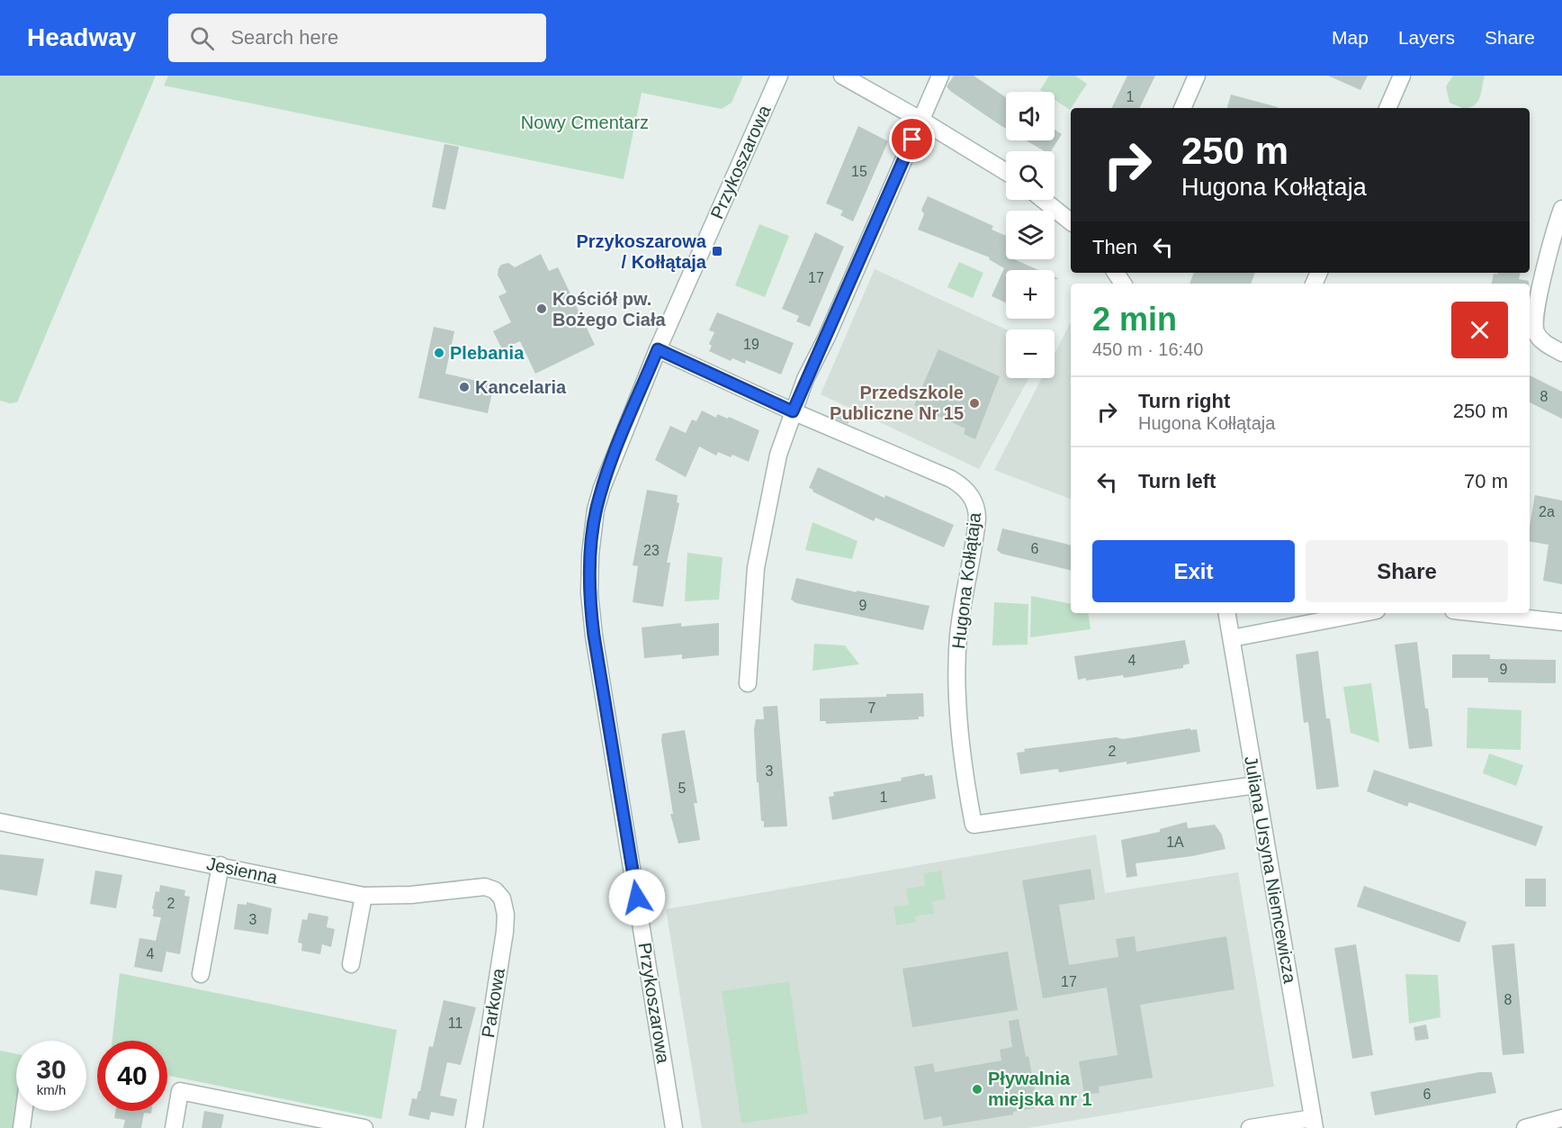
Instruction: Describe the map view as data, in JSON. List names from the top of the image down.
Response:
{
  "streets": {
    "street": [
      "Przykoszarowa",
      "Hugona Kołłątaja",
      "Juliana Ursyna Niemcewicza",
      "Jesienna",
      "Parkowa"
    ]
  },
  "crossings": [
    ["Przykoszarowa", "Hugona Kołłątaja"],
    ["Hugona Kołłątaja", "Juliana Ursyna Niemcewicza"],
    ["Jesienna", "Parkowa"]
  ],
  "parks": ["Nowy Cmentarz"],
  "places": {
    "transit": ["Przykoszarowa / Kołłątaja"],
    "other": [
      "Kościół pw. Bożego Ciała",
      "Plebania",
      "Kancelaria",
      "Przedszkole Publiczne Nr 15",
      "Pływalnia miejska nr 1"
    ]
  },
  "house_numbers": [
    "1",
    "15",
    "17",
    "19",
    "8",
    "2a",
    "6",
    "23",
    "9",
    "4",
    "9",
    "7",
    "2",
    "3",
    "5",
    "1",
    "1A",
    "2",
    "3",
    "4",
    "17",
    "8",
    "11",
    "6"
  ],
  "page": {
    "header": "Headway",
    "search": "Search here",
    "nav": ["Map", "Layers", "Share"],
    "map_buttons": ["+", "−"],
    "turn": ["250 m", "Hugona Kołłątaja"],
    "then": "Then",
    "heading": ["2 min", "450 m · 16:40"],
    "list": [
      {
        "name": "Turn right",
        "note": "Hugona Kołłątaja",
        "value": "250 m"
      },
      {
        "name": "Turn left",
        "value": "70 m"
      }
    ],
    "buttons": ["Exit", "Share"],
    "speed": "30 km/h",
    "limit": "40"
  }
}
